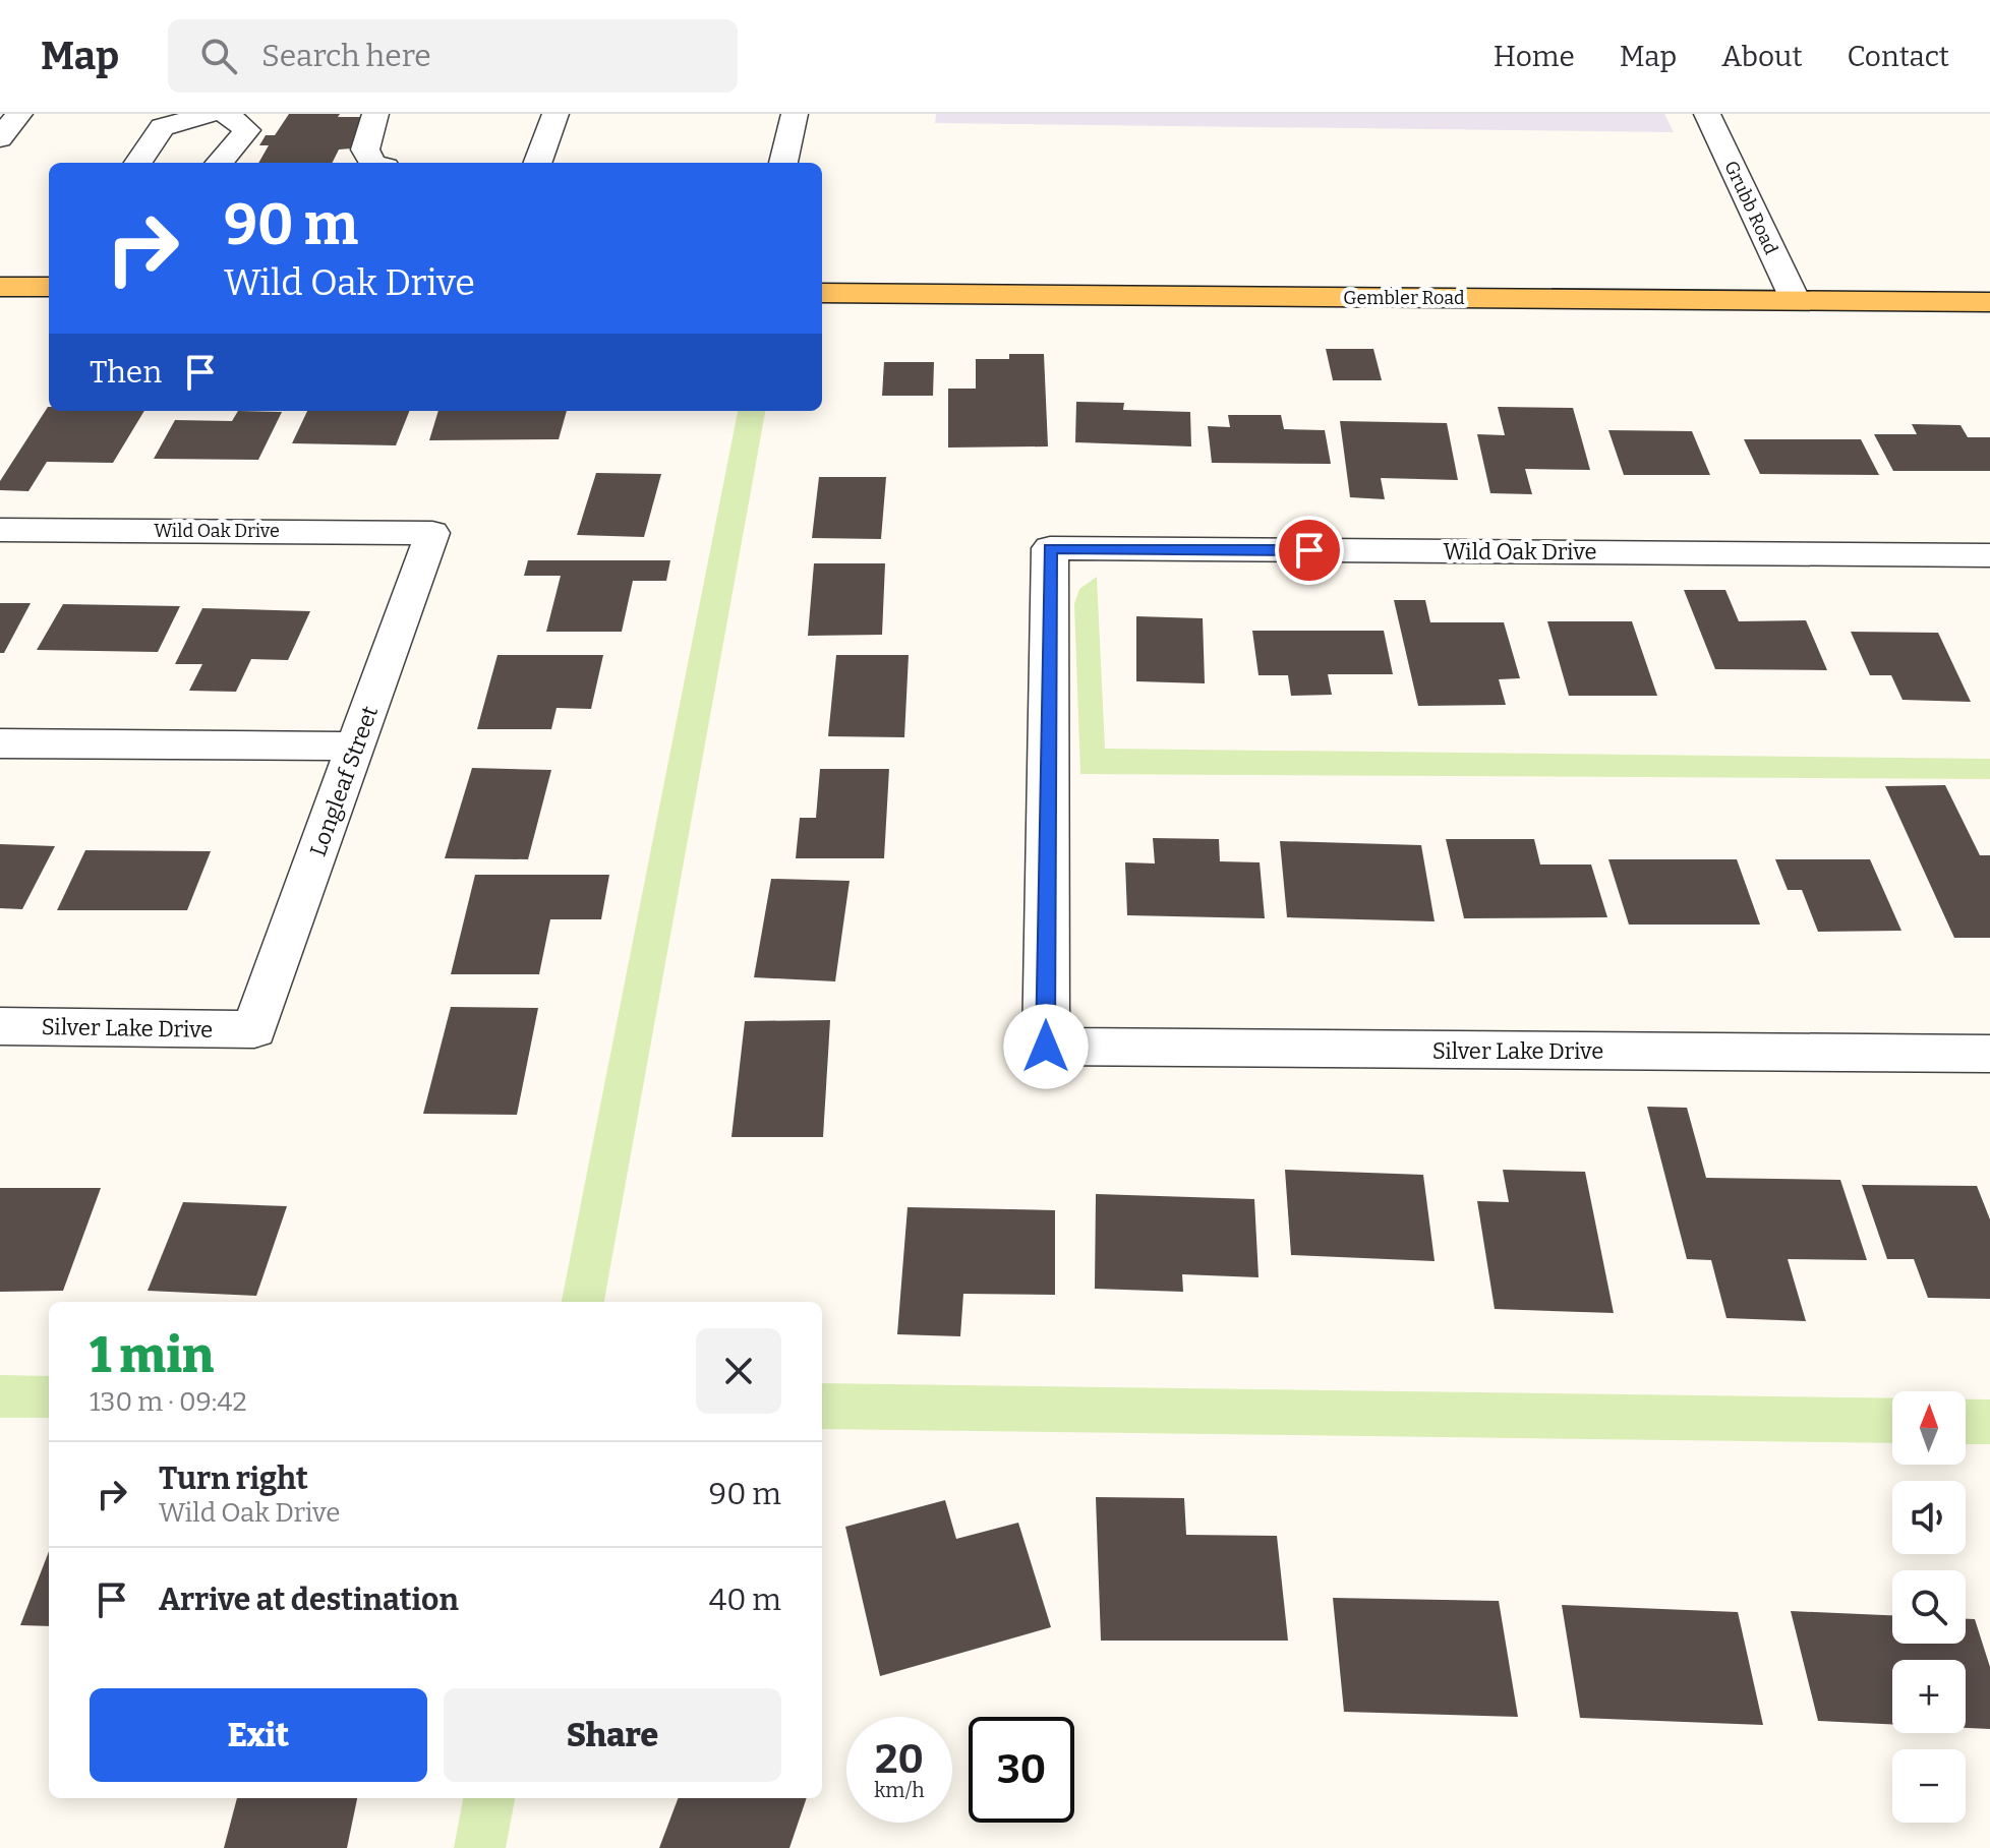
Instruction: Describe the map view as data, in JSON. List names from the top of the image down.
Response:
{
  "streets": {
    "main road": ["Gembler Road"],
    "street": [
      "Grubb Road",
      "Wild Oak Drive",
      "Longleaf Street",
      "Silver Lake Drive"
    ]
  },
  "crossings": [
    ["Grubb Road", "Gembler Road"],
    ["Wild Oak Drive", "Longleaf Street"],
    ["Wild Oak Drive", "Silver Lake Drive"],
    ["Longleaf Street", "Silver Lake Drive"]
  ],
  "north": "top",
  "page": {
    "header": "Map",
    "search": "Search here",
    "nav": [
      "Home",
      "Map",
      "About",
      "Contact"
    ],
    "turn": ["90 m", "Wild Oak Drive"],
    "then": "Then",
    "heading": ["1 min", "130 m · 09:42"],
    "map_buttons": ["+", "−"],
    "list": [
      {
        "name": "Turn right",
        "note": "Wild Oak Drive",
        "value": "90 m"
      },
      {
        "name": "Arrive at destination",
        "value": "40 m"
      }
    ],
    "buttons": ["Exit", "Share"],
    "speed": "20 km/h",
    "limit": "30"
  }
}
